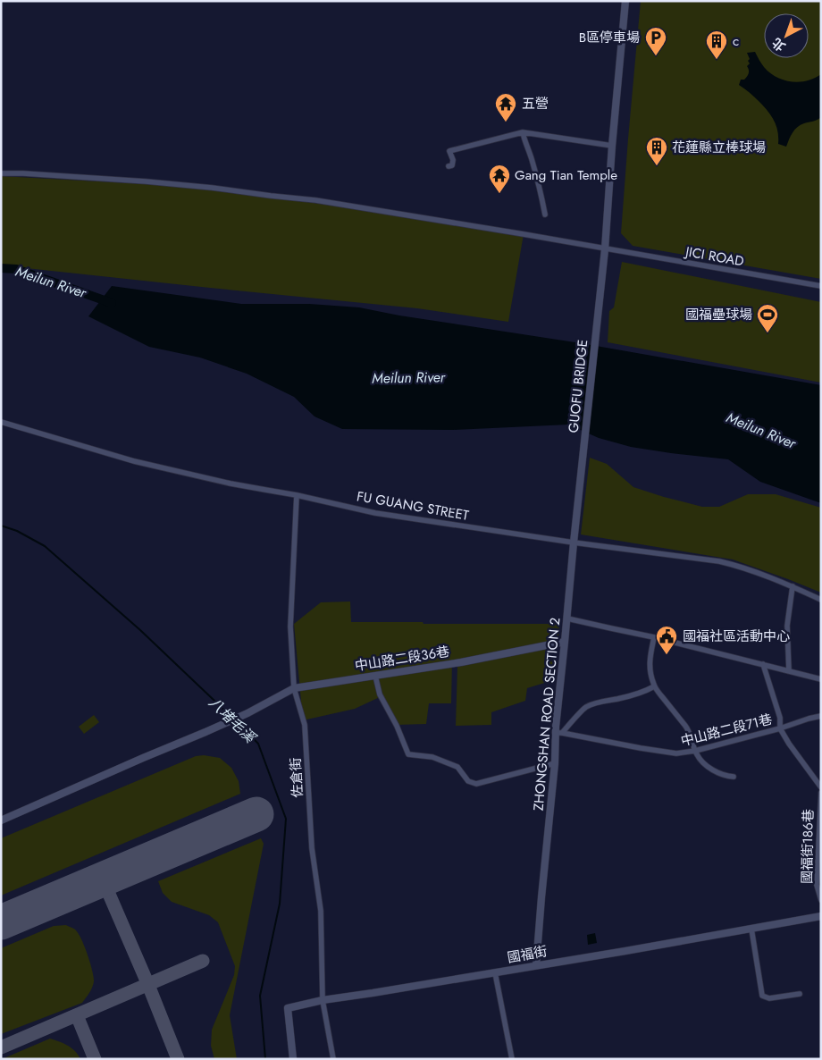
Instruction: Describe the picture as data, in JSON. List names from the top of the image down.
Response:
{
  "streets": {
    "street": [
      "JICI ROAD",
      "GUOFU BRIDGE",
      "FU GUANG STREET",
      "中山路二段36巷",
      "ZHONGSHAN ROAD SECTION 2",
      "中山路二段71巷",
      "佐倉街",
      "國福街186巷",
      "國福街"
    ]
  },
  "crossings": [
    ["JICI ROAD", "GUOFU BRIDGE"],
    ["GUOFU BRIDGE", "ZHONGSHAN ROAD SECTION 2"],
    ["FU GUANG STREET", "ZHONGSHAN ROAD SECTION 2"],
    ["FU GUANG STREET", "佐倉街"],
    ["中山路二段36巷", "ZHONGSHAN ROAD SECTION 2"],
    ["中山路二段36巷", "佐倉街"],
    ["ZHONGSHAN ROAD SECTION 2", "中山路二段71巷"],
    ["ZHONGSHAN ROAD SECTION 2", "國福街"],
    ["佐倉街", "國福街"]
  ],
  "water": ["Meilun River", "八堵毛溪"],
  "places": {
    "parking": ["B區停車場"],
    "building": ["c", "花蓮縣立棒球場"],
    "temple": ["五營", "Gang Tian Temple"],
    "sports": ["國福壘球場"],
    "public building": ["國福社區活動中心"]
  },
  "north": "bottom left"
}
